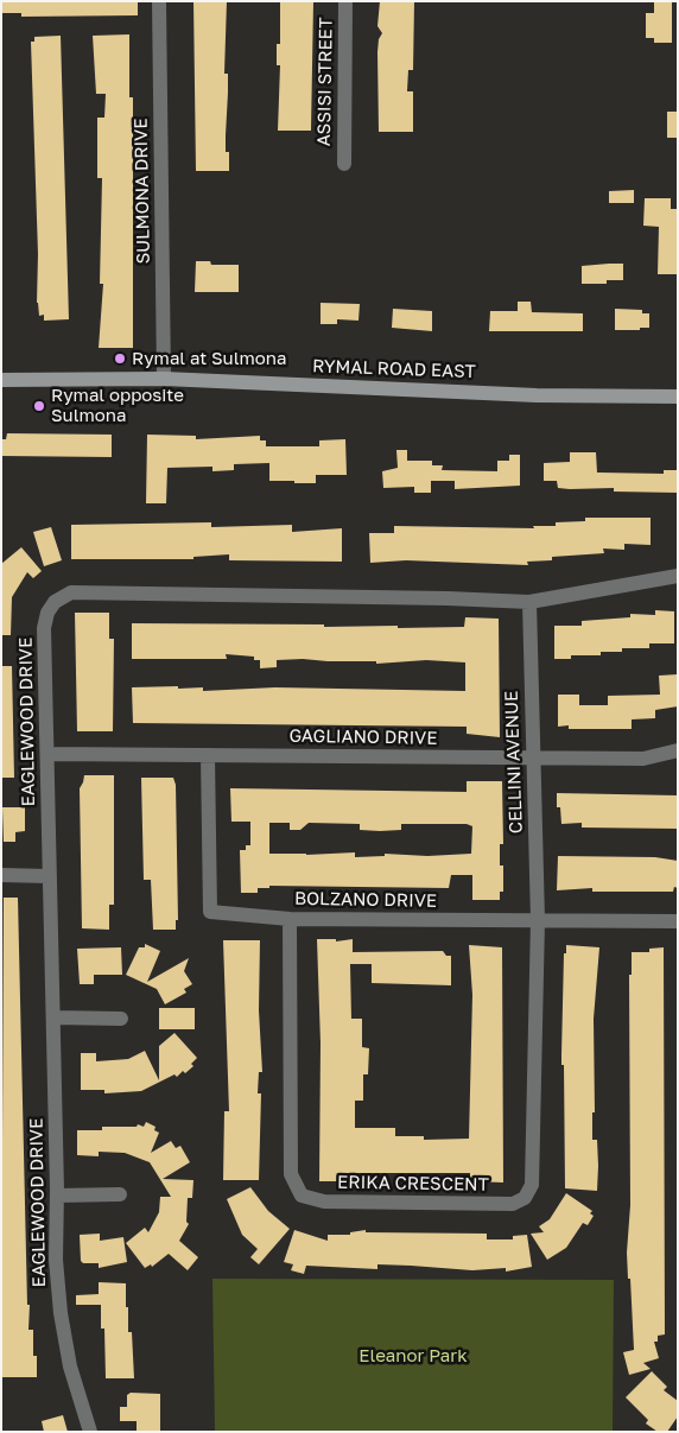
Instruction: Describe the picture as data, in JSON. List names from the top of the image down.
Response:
{
  "streets": {
    "main road": ["RYMAL ROAD EAST"],
    "street": [
      "ASSISI STREET",
      "SULMONA DRIVE",
      "EAGLEWOOD DRIVE",
      "GAGLIANO DRIVE",
      "CELLINI AVENUE",
      "BOLZANO DRIVE",
      "ERIKA CRESCENT"
    ]
  },
  "crossings": [
    ["SULMONA DRIVE", "RYMAL ROAD EAST"],
    ["EAGLEWOOD DRIVE", "GAGLIANO DRIVE"],
    ["EAGLEWOOD DRIVE", "CELLINI AVENUE"],
    ["GAGLIANO DRIVE", "CELLINI AVENUE"],
    ["GAGLIANO DRIVE", "BOLZANO DRIVE"],
    ["CELLINI AVENUE", "BOLZANO DRIVE"],
    ["CELLINI AVENUE", "ERIKA CRESCENT"],
    ["BOLZANO DRIVE", "ERIKA CRESCENT"]
  ],
  "parks": ["Eleanor Park"],
  "places": ["Rymal at Sulmona", "Rymal opposite Sulmona"]
}
